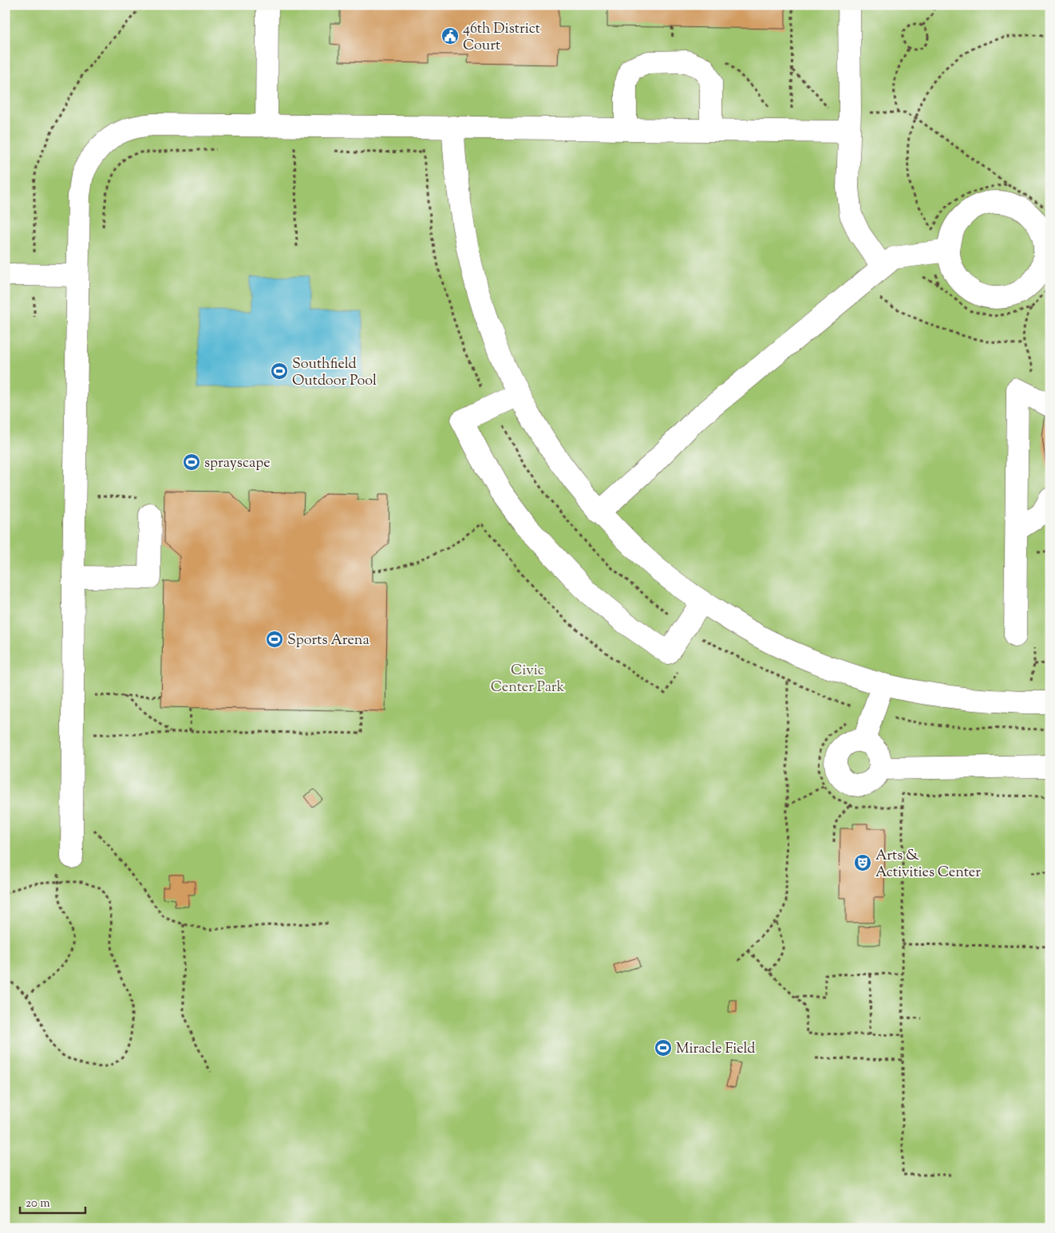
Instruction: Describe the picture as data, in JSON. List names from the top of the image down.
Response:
{
  "parks": ["Civic Center Park"],
  "places": {
    "public building": ["46th District Court"],
    "sports": [
      "Southfield Outdoor Pool",
      "sprayscape",
      "Sports Arena",
      "Miracle Field"
    ],
    "theatre": ["Arts & Activities Center"]
  },
  "scale_bar": "20 m"
}
